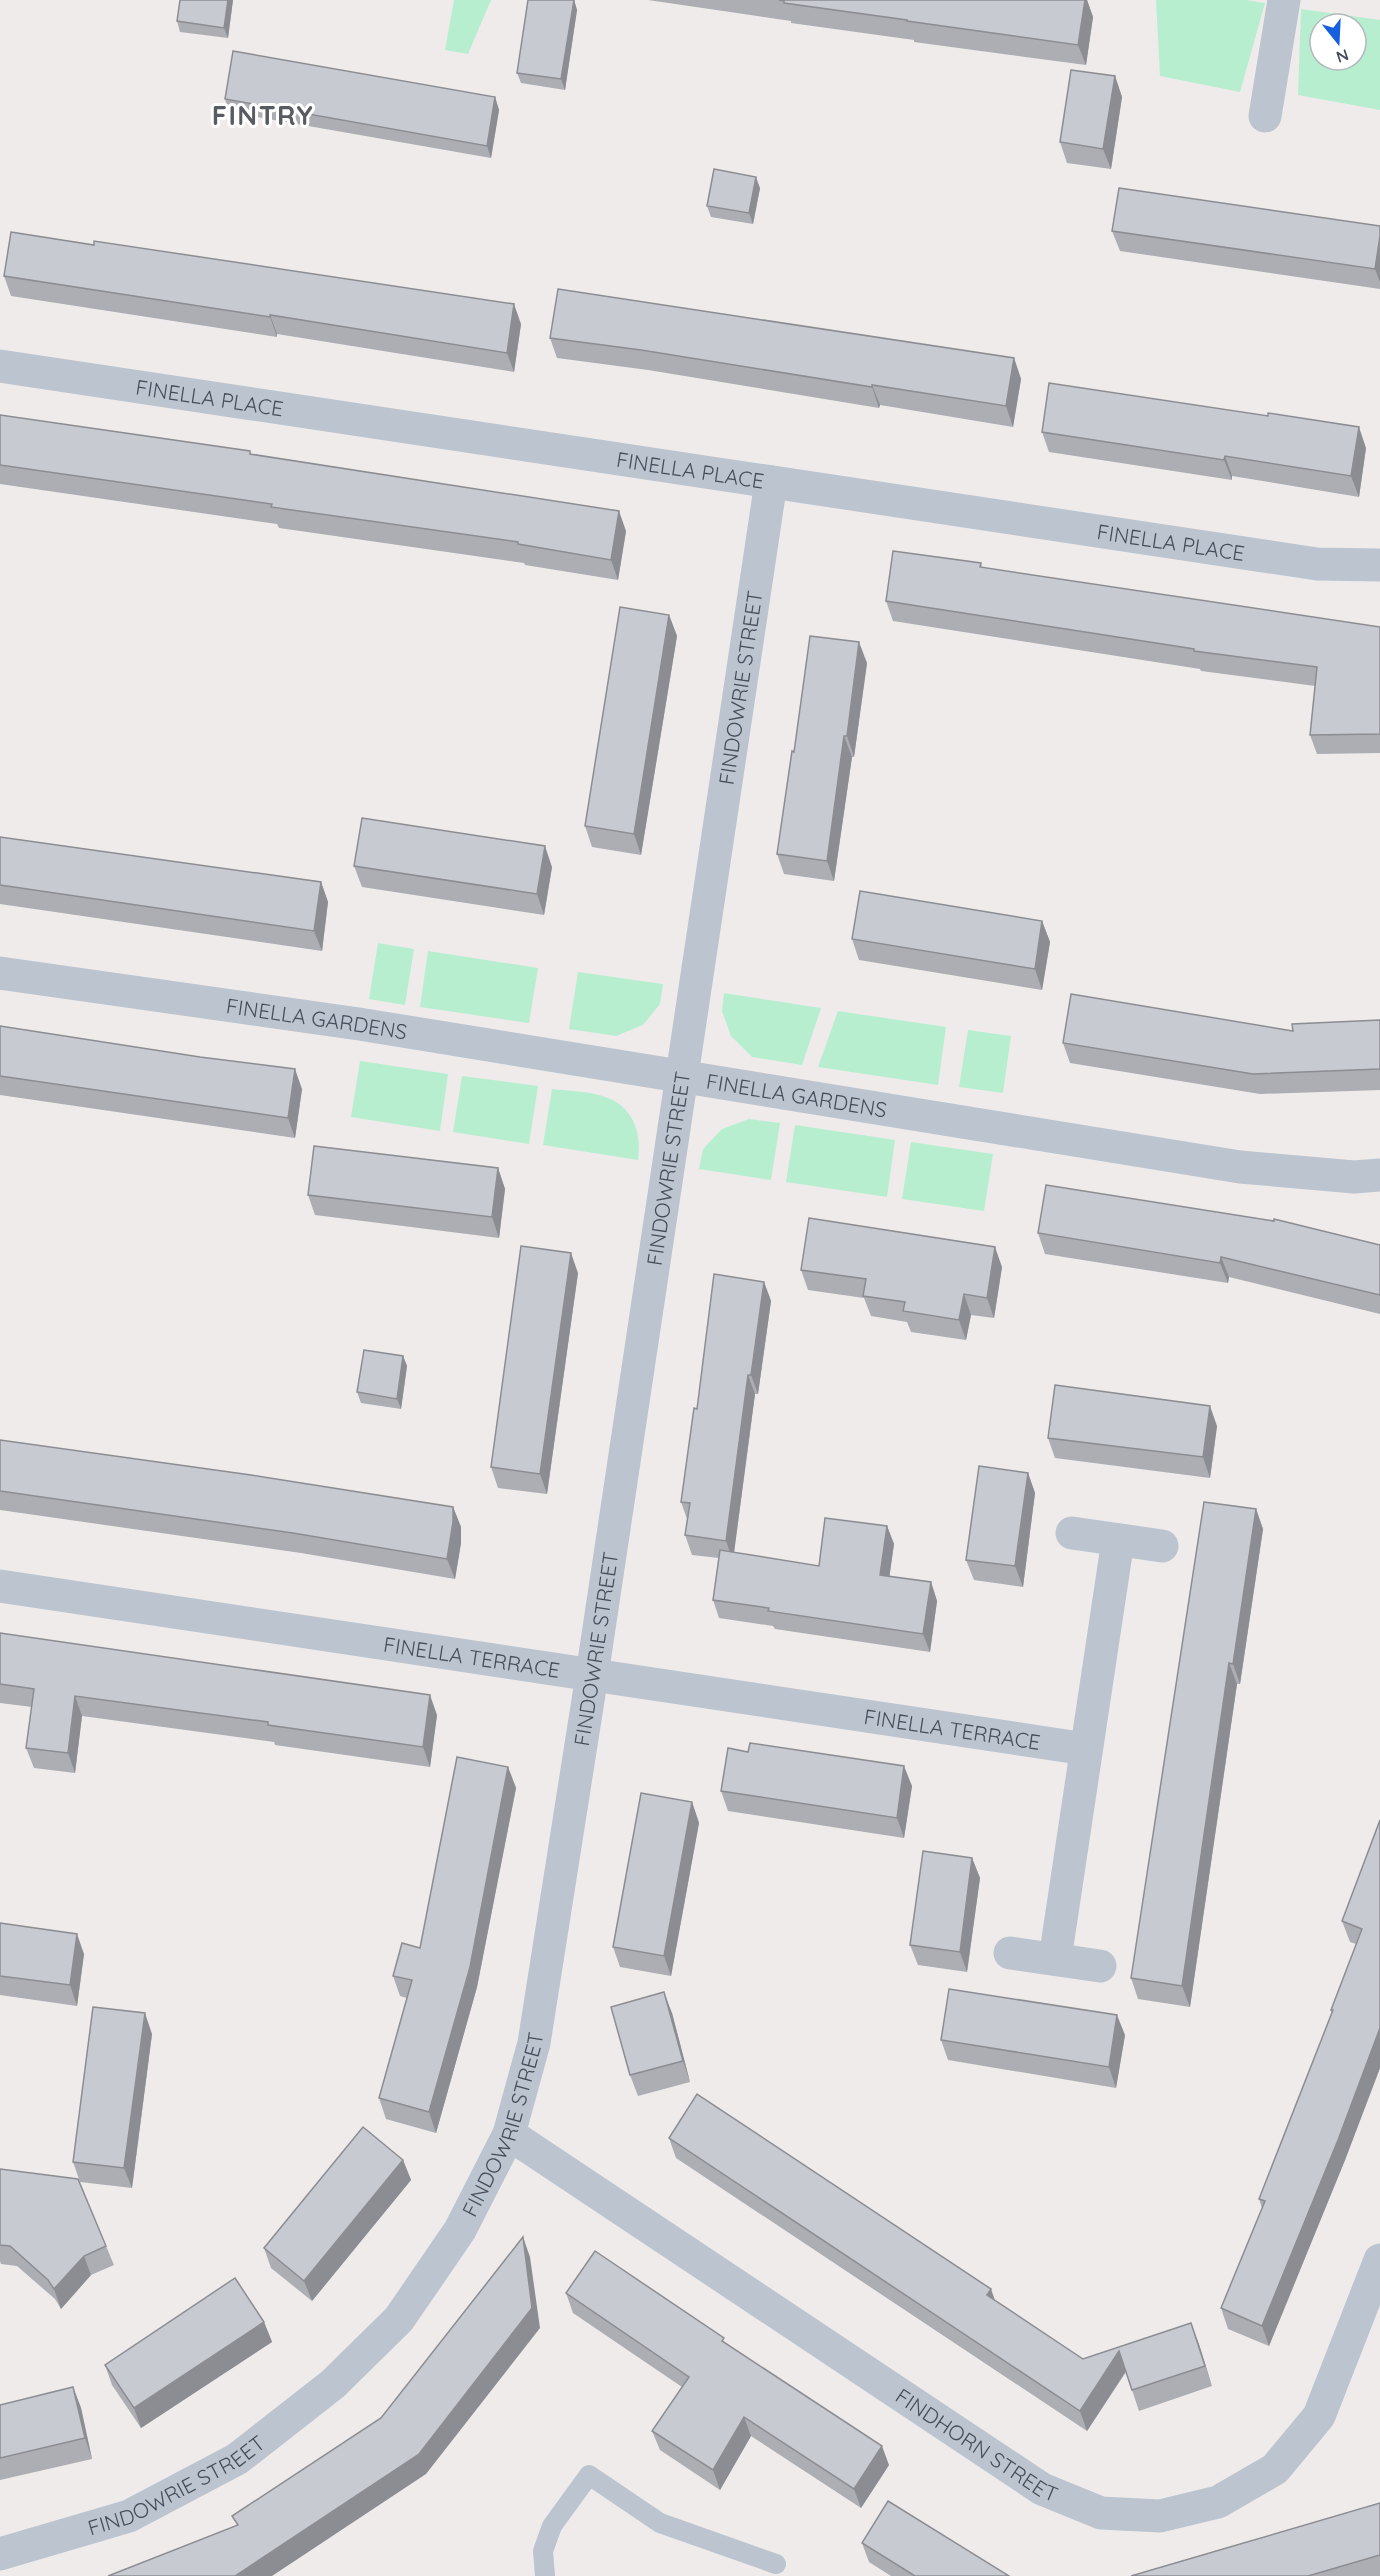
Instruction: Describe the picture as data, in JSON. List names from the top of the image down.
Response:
{
  "streets": {
    "street": [
      "FINELLA PLACE",
      "FINDOWRIE STREET",
      "FINELLA GARDENS",
      "FINELLA TERRACE",
      "FINDHORN STREET"
    ]
  },
  "crossings": [
    ["FINELLA PLACE", "FINDOWRIE STREET"],
    ["FINDOWRIE STREET", "FINELLA GARDENS"],
    ["FINDOWRIE STREET", "FINELLA TERRACE"],
    ["FINDOWRIE STREET", "FINDHORN STREET"]
  ],
  "districts": ["FINTRY"],
  "north": "bottom"
}
